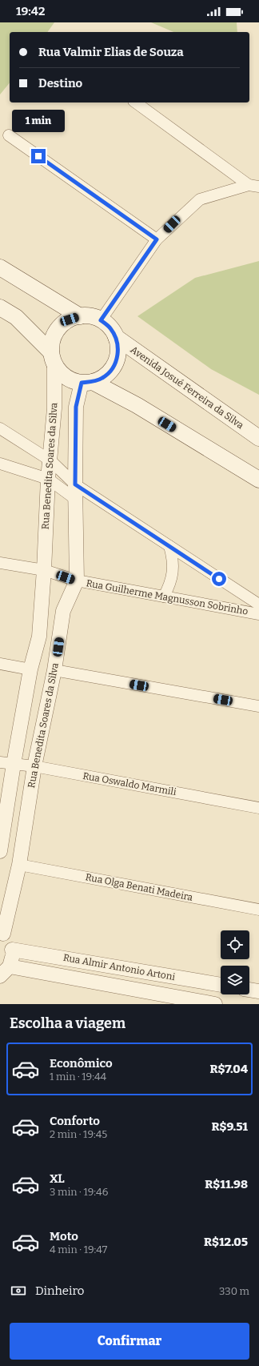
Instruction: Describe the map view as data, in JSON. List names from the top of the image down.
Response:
{
  "streets": {
    "main road": ["Avenida Josué Ferreira da Silva"],
    "street": [
      "Rua Benedita Soares da Silva",
      "Rua Guilherme Magnusson Sobrinho",
      "Rua Oswaldo Marmili",
      "Rua Olga Benati Madeira",
      "Rua Almir Antonio Artoni"
    ]
  },
  "crossings": [
    ["Avenida Josué Ferreira da Silva", "Rua Benedita Soares da Silva"],
    ["Rua Benedita Soares da Silva", "Rua Guilherme Magnusson Sobrinho"],
    ["Rua Benedita Soares da Silva", "Rua Oswaldo Marmili"],
    ["Rua Benedita Soares da Silva", "Rua Olga Benati Madeira"]
  ],
  "page": {
    "status": "19:42",
    "banner": ["Rua Valmir Elias de Souza", "Destino"],
    "bubble": "1 min",
    "heading": "Escolha a viagem",
    "list": [
      {
        "name": "Econômico",
        "note": "1 min · 19:44",
        "value": "R$7.04"
      },
      {
        "name": "Conforto",
        "note": "2 min · 19:45",
        "value": "R$9.51"
      },
      {
        "name": "XL",
        "note": "3 min · 19:46",
        "value": "R$11.98"
      },
      {
        "name": "Moto",
        "note": "4 min · 19:47",
        "value": "R$12.05"
      }
    ],
    "pay": ["Dinheiro", "330 m"],
    "buttons": "Confirmar"
  }
}
